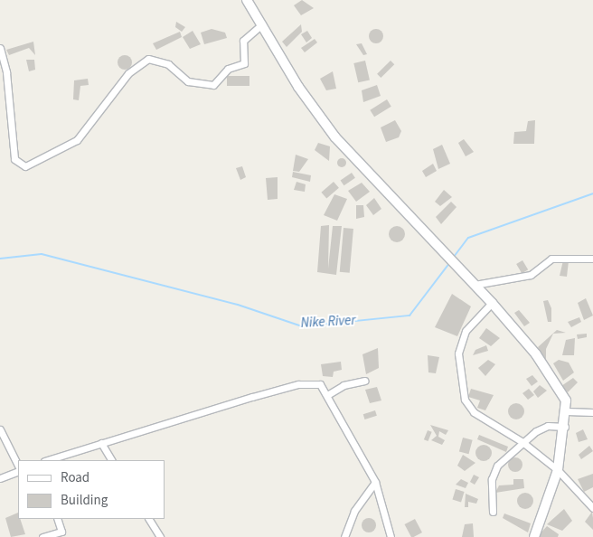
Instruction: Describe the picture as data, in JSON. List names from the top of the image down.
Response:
{
  "water": ["Nike River"],
  "legend": ["Road", "Building"]
}
